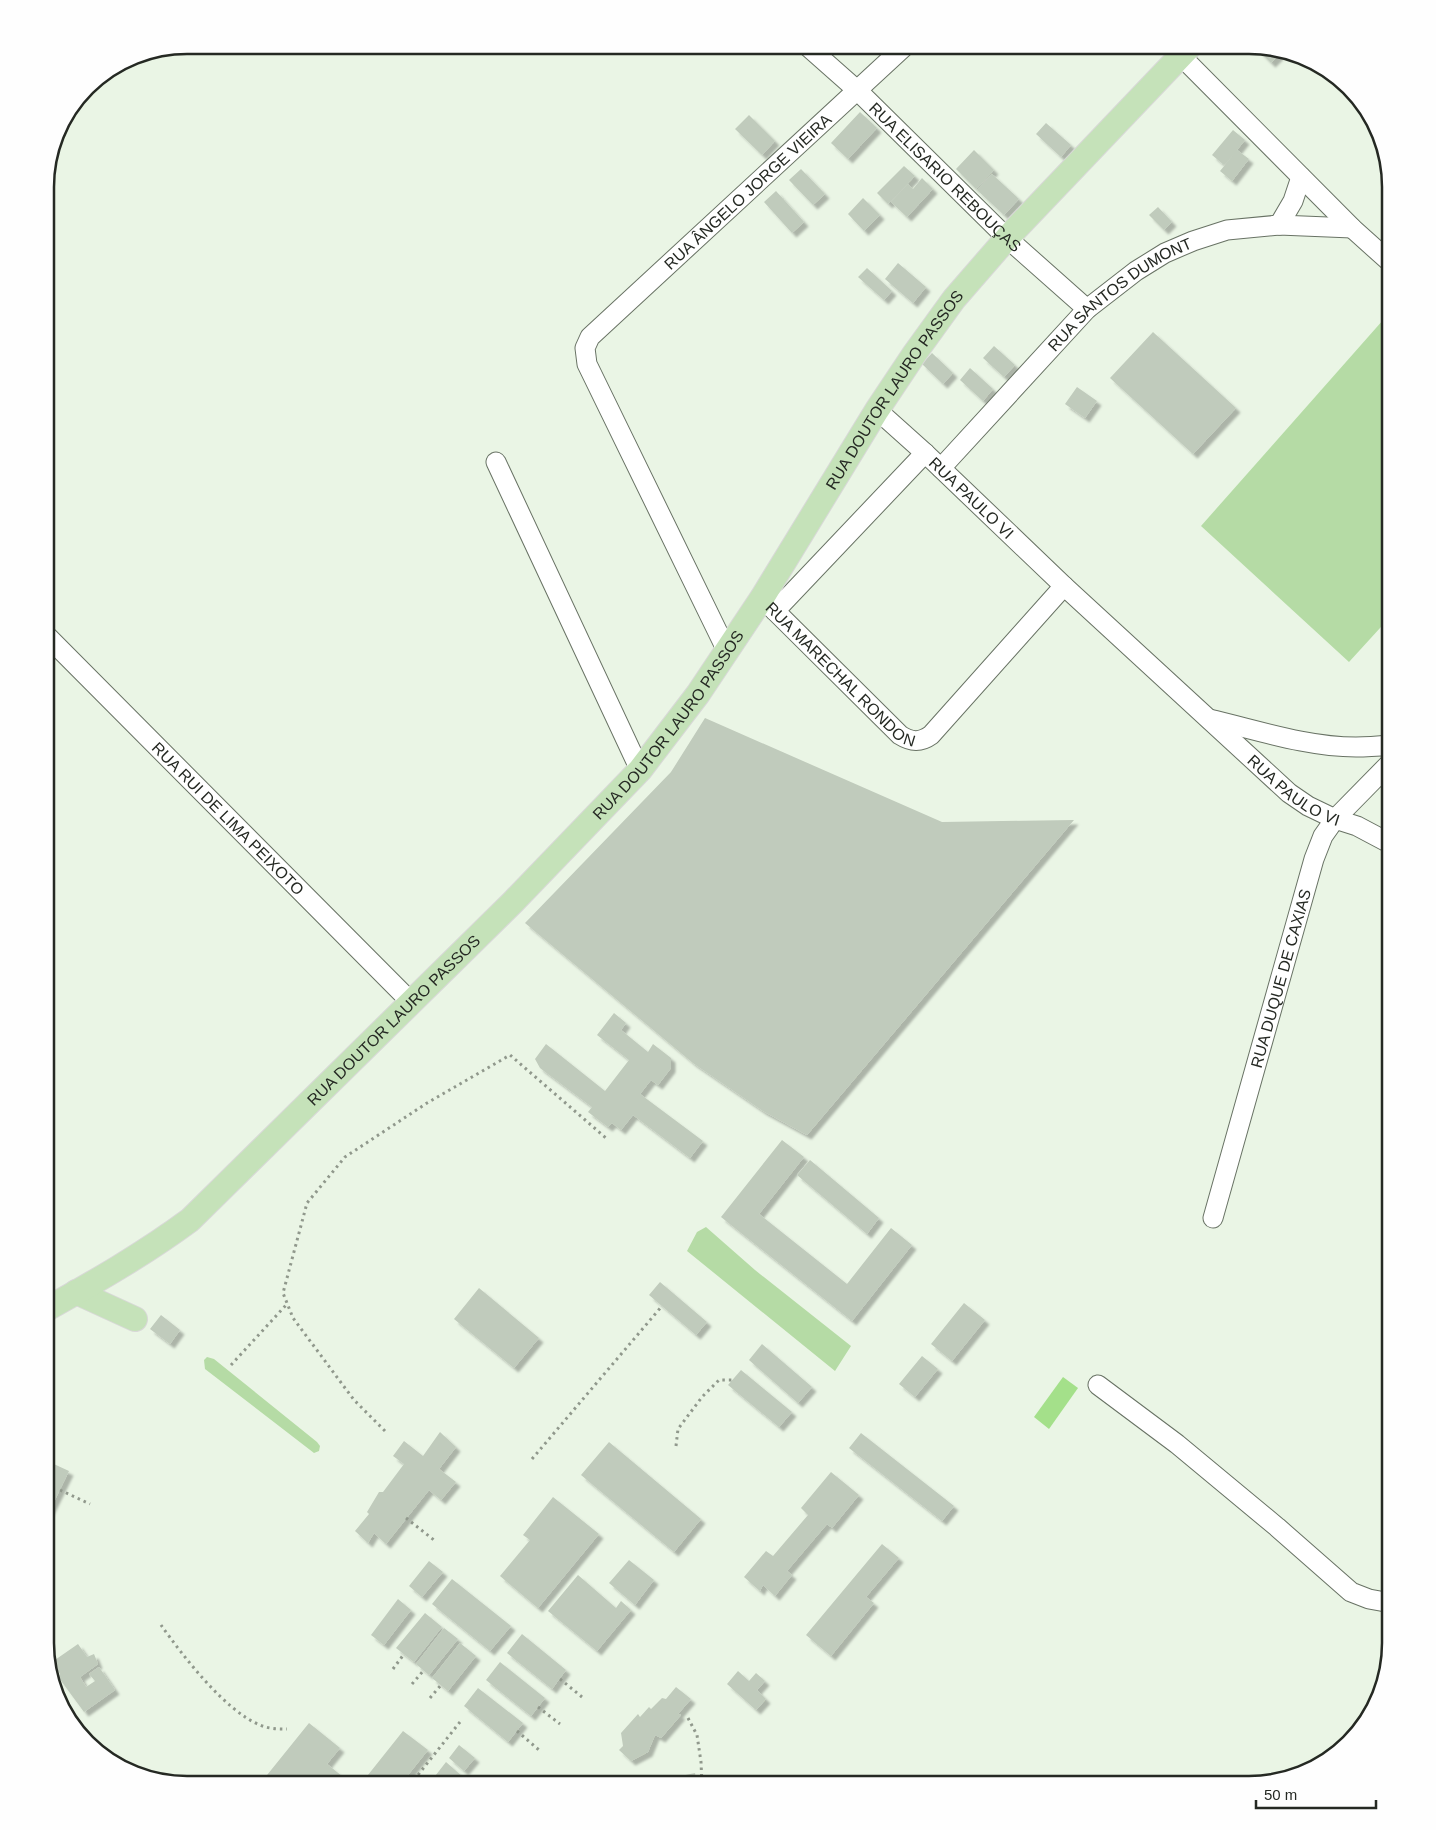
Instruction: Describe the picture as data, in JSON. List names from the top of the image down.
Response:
{
  "streets": {
    "main road": ["RUA DOUTOR LAURO PASSOS"],
    "street": [
      "RUA ELISARIO REBOUÇAS",
      "RUA ÂNGELO JORGE VIEIRA",
      "RUA SANTOS DUMONT",
      "RUA PAULO VI",
      "RUA MARECHAL RONDON",
      "RUA RUI DE LIMA PEIXOTO",
      "RUA DUQUE DE CAXIAS"
    ]
  },
  "crossings": [
    ["RUA ELISARIO REBOUÇAS", "RUA ÂNGELO JORGE VIEIRA"],
    ["RUA ELISARIO REBOUÇAS", "RUA SANTOS DUMONT"],
    ["RUA ELISARIO REBOUÇAS", "RUA DOUTOR LAURO PASSOS"],
    ["RUA ÂNGELO JORGE VIEIRA", "RUA DOUTOR LAURO PASSOS"],
    ["RUA SANTOS DUMONT", "RUA PAULO VI"],
    ["RUA DOUTOR LAURO PASSOS", "RUA PAULO VI"],
    ["RUA DOUTOR LAURO PASSOS", "RUA MARECHAL RONDON"],
    ["RUA DOUTOR LAURO PASSOS", "RUA RUI DE LIMA PEIXOTO"],
    ["RUA PAULO VI", "RUA MARECHAL RONDON"],
    ["RUA PAULO VI", "RUA DUQUE DE CAXIAS"]
  ],
  "scale_bar": "50 m"
}
